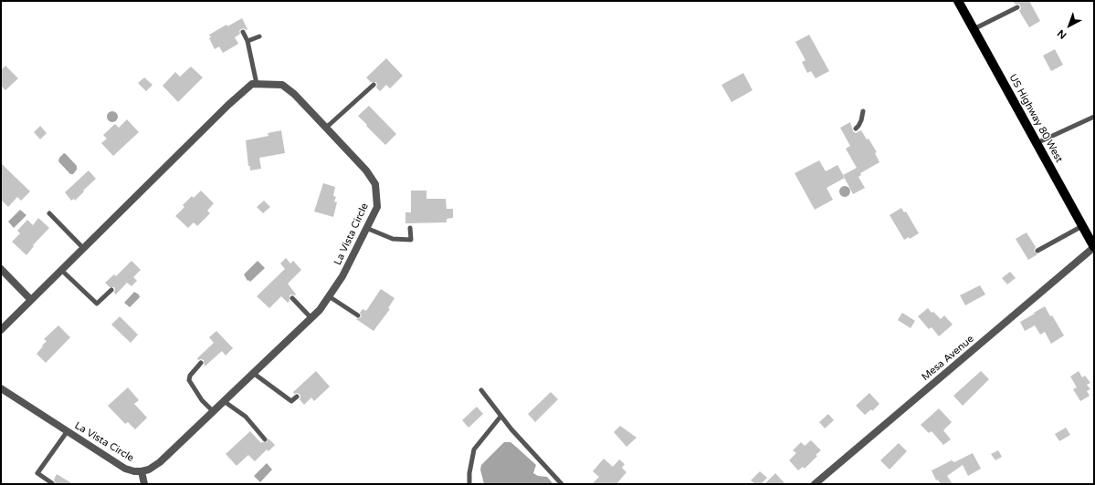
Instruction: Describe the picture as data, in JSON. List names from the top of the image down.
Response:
{
  "streets": {
    "main road": ["US Highway 80 West"],
    "street": ["La Vista Circle", "Mesa Avenue"]
  },
  "crossings": [
    ["US Highway 80 West", "Mesa Avenue"]
  ],
  "north": "bottom left"
}
